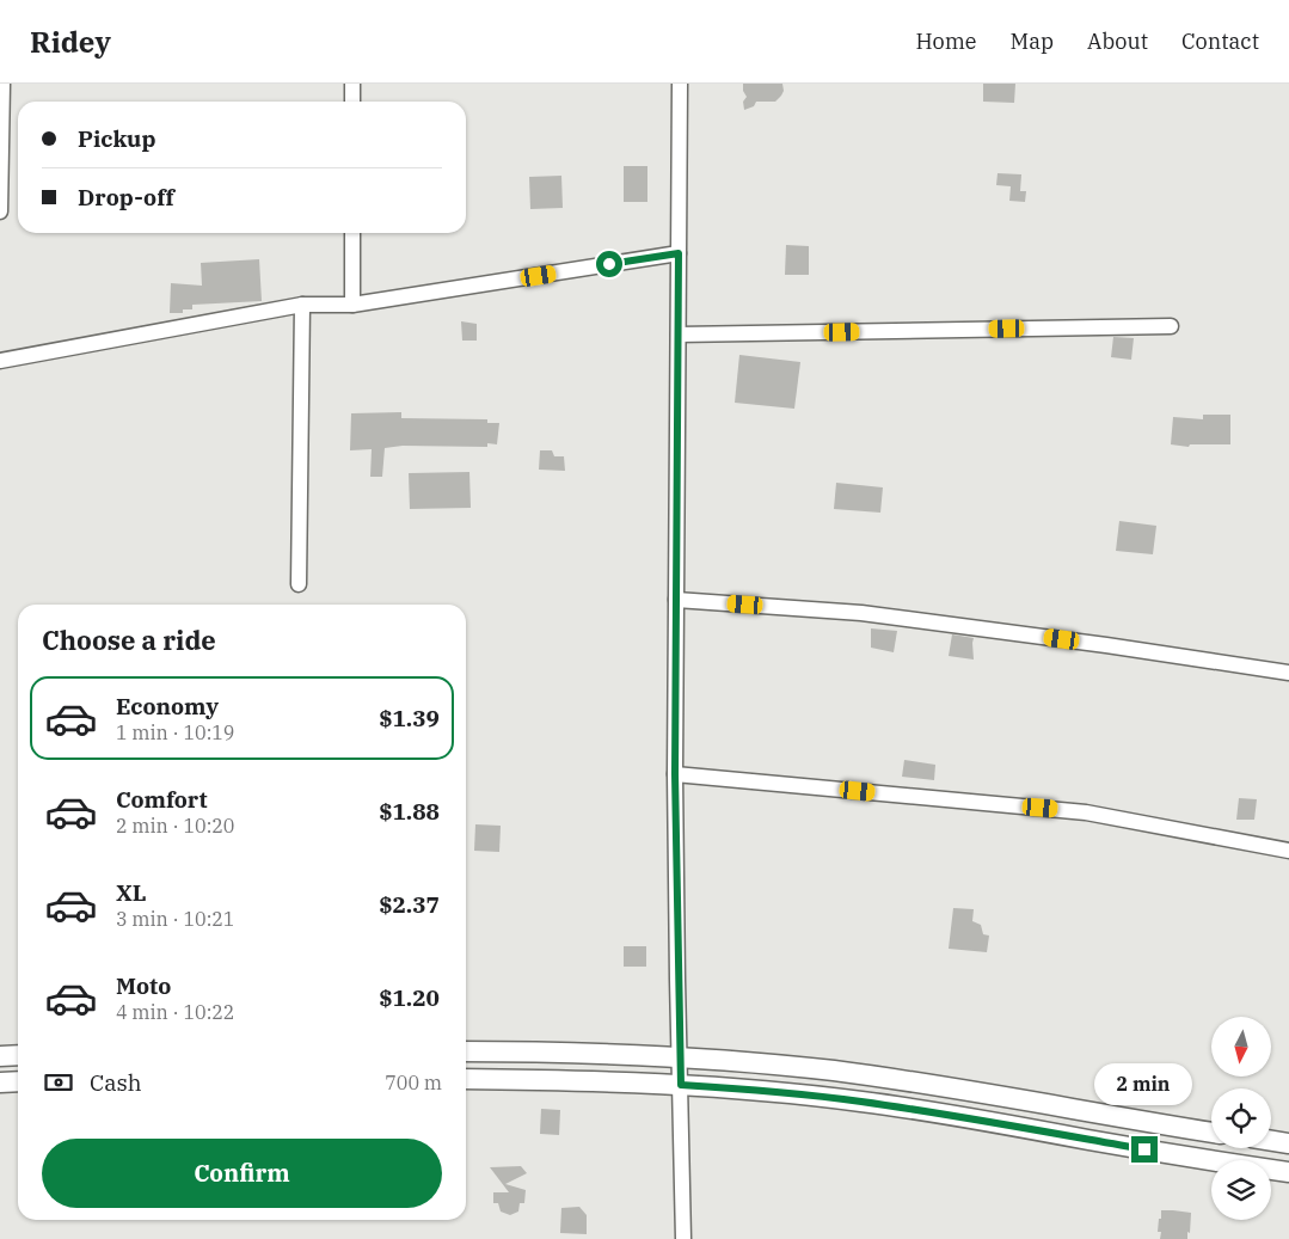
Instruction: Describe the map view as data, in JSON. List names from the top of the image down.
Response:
{
  "north": "bottom",
  "page": {
    "header": "Ridey",
    "nav": [
      "Home",
      "Map",
      "About",
      "Contact"
    ],
    "banner": ["Pickup", "Drop-off"],
    "heading": "Choose a ride",
    "list": [
      {
        "name": "Economy",
        "note": "1 min · 10:19",
        "value": "$1.39"
      },
      {
        "name": "Comfort",
        "note": "2 min · 10:20",
        "value": "$1.88"
      },
      {
        "name": "XL",
        "note": "3 min · 10:21",
        "value": "$2.37"
      },
      {
        "name": "Moto",
        "note": "4 min · 10:22",
        "value": "$1.20"
      }
    ],
    "pay": ["Cash", "700 m"],
    "bubble": "2 min",
    "buttons": "Confirm"
  }
}
